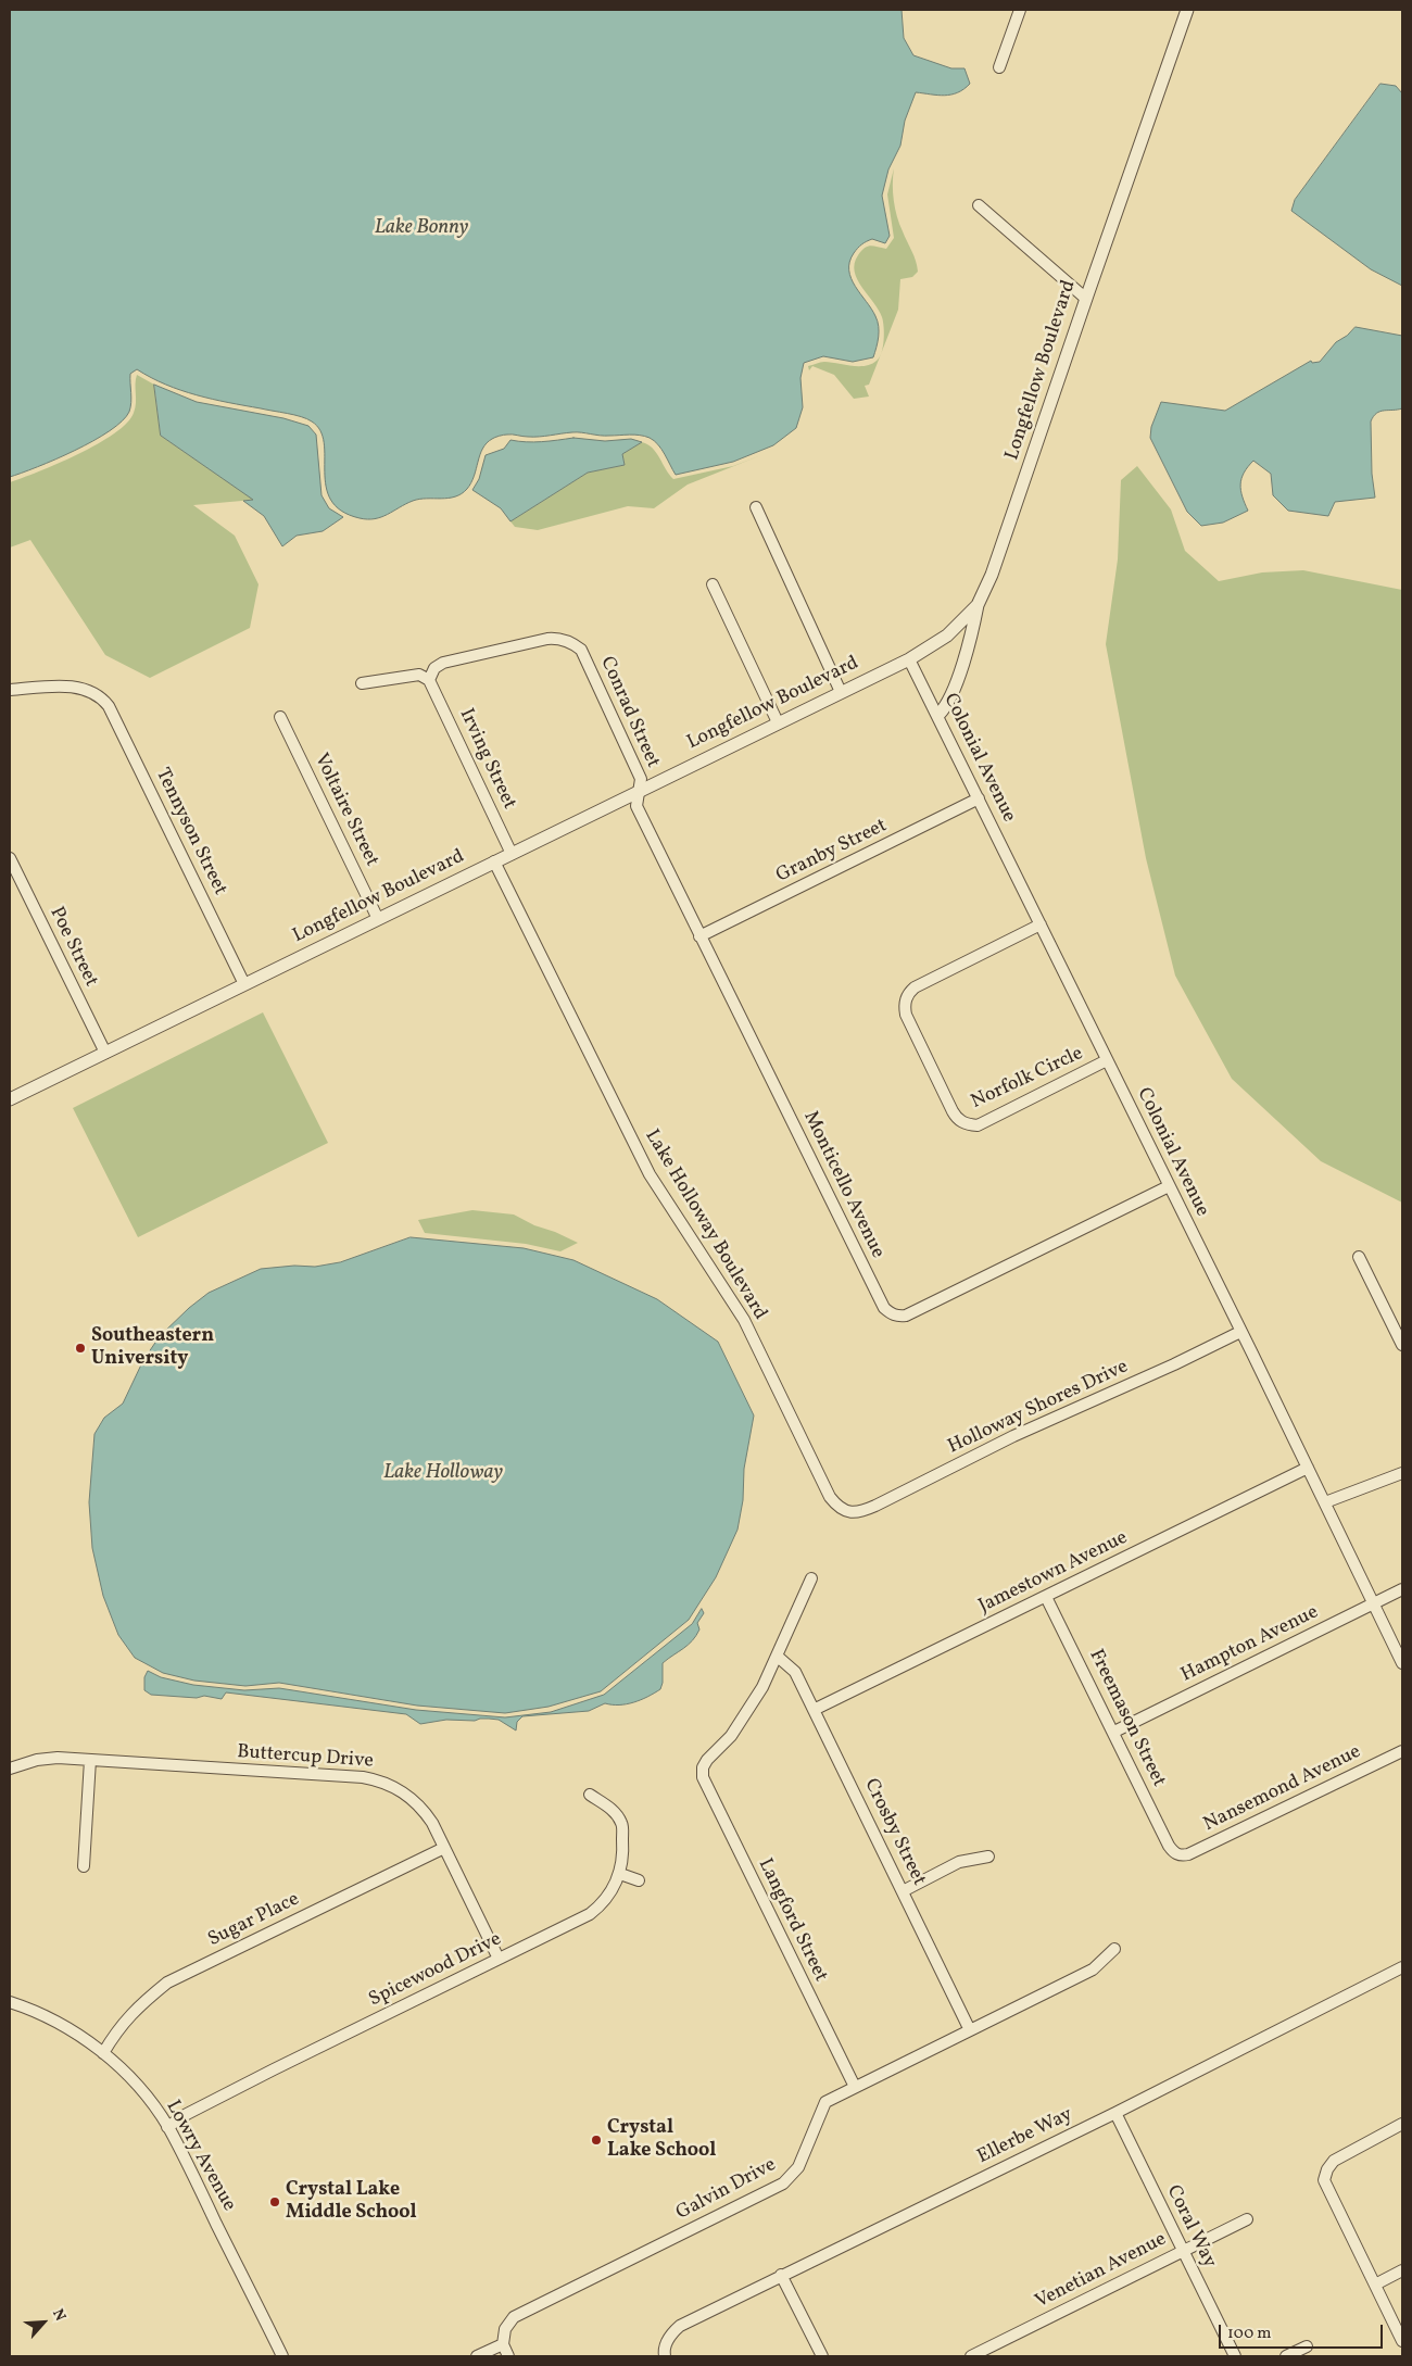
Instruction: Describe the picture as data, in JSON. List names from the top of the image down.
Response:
{
  "streets": {
    "street": [
      "Longfellow Boulevard",
      "Conrad Street",
      "Colonial Avenue",
      "Irving Street",
      "Voltaire Street",
      "Tennyson Street",
      "Granby Street",
      "Poe Street",
      "Norfolk Circle",
      "Monticello Avenue",
      "Lake Holloway Boulevard",
      "Holloway Shores Drive",
      "Jamestown Avenue",
      "Hampton Avenue",
      "Freemason Street",
      "Buttercup Drive",
      "Nansemond Avenue",
      "Crosby Street",
      "Sugar Place",
      "Langford Street",
      "Spicewood Drive",
      "Ellerbe Way",
      "Lowry Avenue",
      "Galvin Drive",
      "Coral Way",
      "Venetian Avenue"
    ]
  },
  "crossings": [
    ["Longfellow Boulevard", "Conrad Street"],
    ["Longfellow Boulevard", "Colonial Avenue"],
    ["Longfellow Boulevard", "Irving Street"],
    ["Longfellow Boulevard", "Voltaire Street"],
    ["Longfellow Boulevard", "Tennyson Street"],
    ["Longfellow Boulevard", "Poe Street"],
    ["Longfellow Boulevard", "Monticello Avenue"],
    ["Longfellow Boulevard", "Lake Holloway Boulevard"],
    ["Conrad Street", "Irving Street"],
    ["Conrad Street", "Monticello Avenue"],
    ["Colonial Avenue", "Granby Street"],
    ["Colonial Avenue", "Norfolk Circle"],
    ["Colonial Avenue", "Monticello Avenue"],
    ["Colonial Avenue", "Holloway Shores Drive"],
    ["Colonial Avenue", "Jamestown Avenue"],
    ["Colonial Avenue", "Hampton Avenue"],
    ["Granby Street", "Monticello Avenue"],
    ["Lake Holloway Boulevard", "Holloway Shores Drive"],
    ["Jamestown Avenue", "Freemason Street"],
    ["Jamestown Avenue", "Crosby Street"],
    ["Hampton Avenue", "Freemason Street"],
    ["Freemason Street", "Nansemond Avenue"],
    ["Buttercup Drive", "Sugar Place"],
    ["Buttercup Drive", "Spicewood Drive"],
    ["Crosby Street", "Langford Street"],
    ["Crosby Street", "Galvin Drive"],
    ["Sugar Place", "Lowry Avenue"],
    ["Langford Street", "Galvin Drive"],
    ["Spicewood Drive", "Lowry Avenue"],
    ["Ellerbe Way", "Coral Way"],
    ["Coral Way", "Venetian Avenue"]
  ],
  "water": ["Lake Bonny", "Lake Holloway"],
  "places": ["Southeastern University", "Crystal Lake School", "Crystal Lake Middle School"],
  "scale_bar": "100 m",
  "north": "top right"
}
